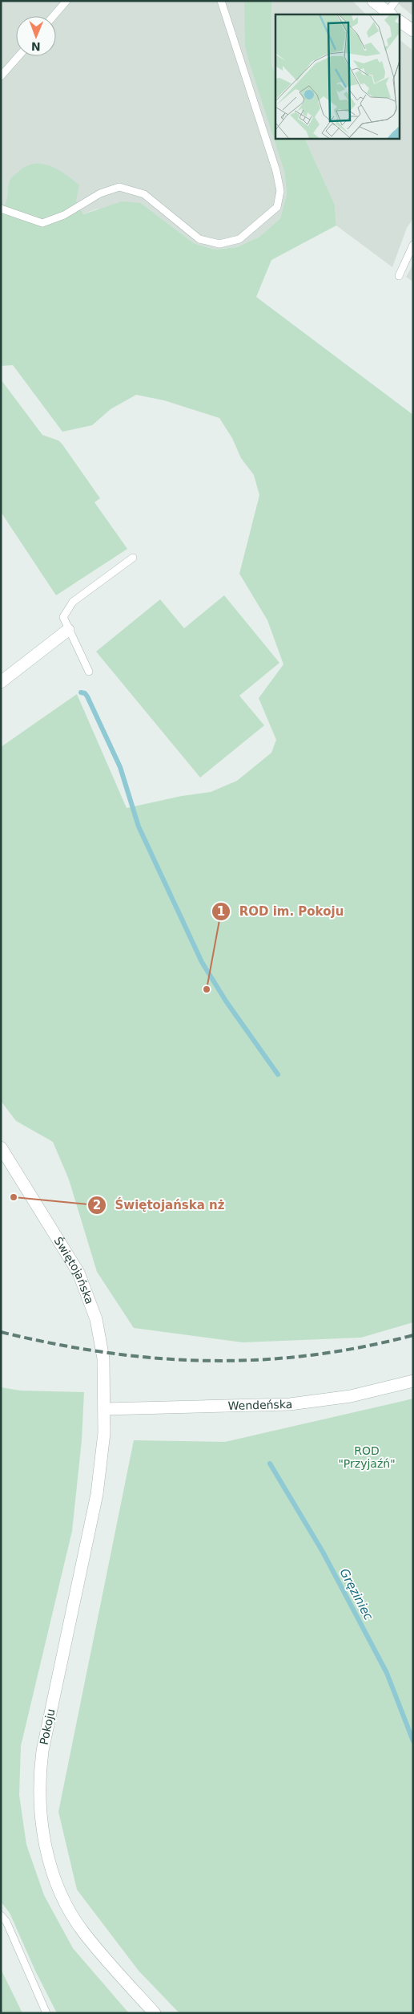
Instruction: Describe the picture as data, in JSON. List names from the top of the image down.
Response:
{
  "streets": {
    "street": ["Świętojańska", "Wendeńska", "Pokoju"]
  },
  "crossings": [
    ["Świętojańska", "Wendeńska"],
    ["Świętojańska", "Pokoju"],
    ["Wendeńska", "Pokoju"]
  ],
  "water": ["Gręziniec"],
  "parks": ["ROD \"Przyjaźń\""],
  "places": ["ROD im. Pokoju", "Świętojańska nż"],
  "north": "bottom"
}
